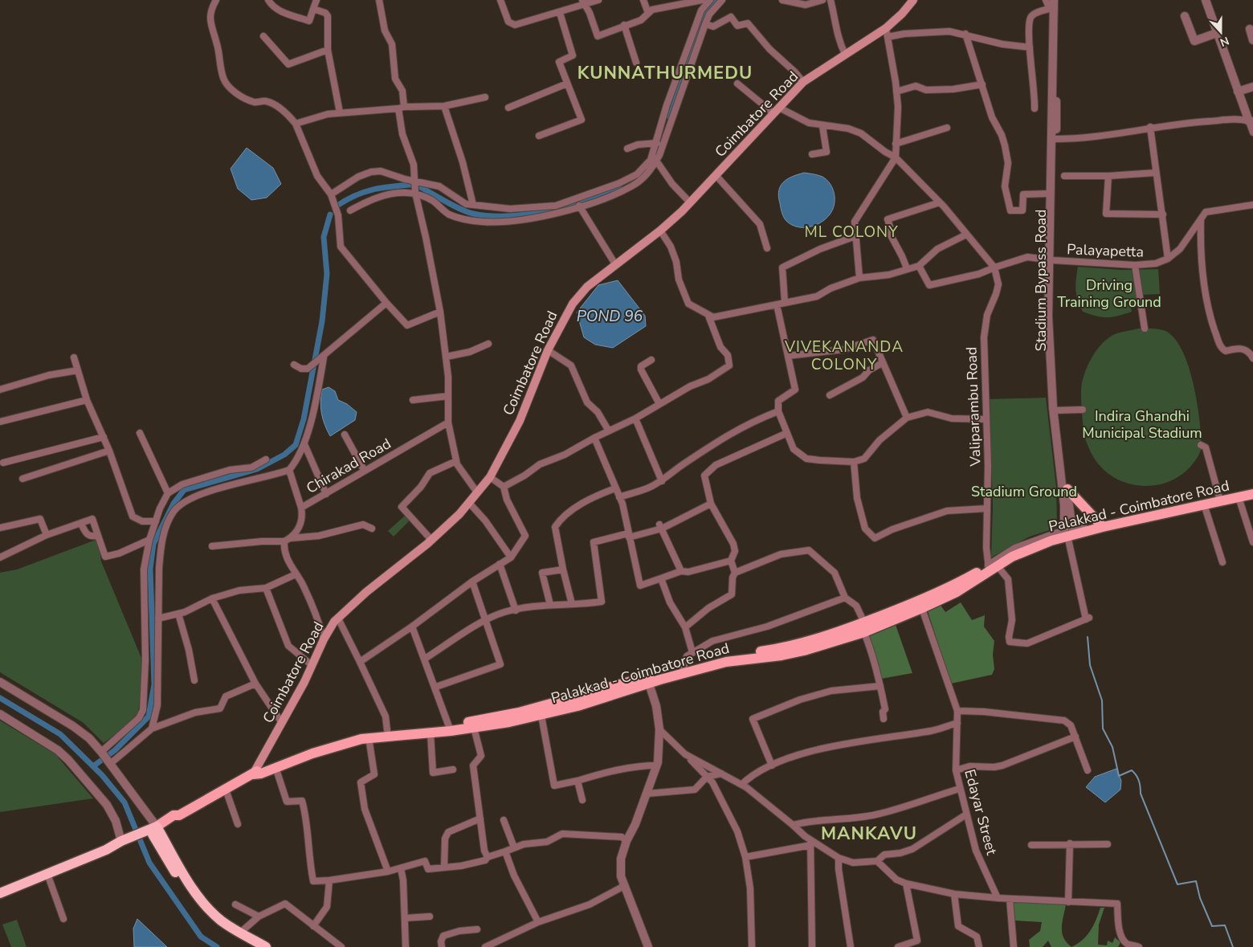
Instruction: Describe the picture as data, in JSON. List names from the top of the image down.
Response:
{
  "streets": {
    "highway": ["Palakkad - Coimbatore Road"],
    "main road": ["Coimbatore Road"],
    "street": [
      "Palayapetta",
      "Stadium Bypass Road",
      "Valiparambu Road",
      "Chirakad Road",
      "Edayar Street"
    ]
  },
  "crossings": [
    ["Coimbatore Road", "Palakkad - Coimbatore Road"],
    ["Palayapetta", "Stadium Bypass Road"],
    ["Palayapetta", "Valiparambu Road"],
    ["Stadium Bypass Road", "Palakkad - Coimbatore Road"],
    ["Valiparambu Road", "Palakkad - Coimbatore Road"],
    ["Palakkad - Coimbatore Road", "Edayar Street"]
  ],
  "districts": [
    "KUNNATHURMEDU",
    "ML COLONY",
    "VIVEKANANDA COLONY",
    "MANKAVU"
  ],
  "water": ["POND 96"],
  "parks": ["Driving Training Ground", "Indira Ghandhi Municipal Stadium", "Stadium Ground"],
  "north": "bottom"
}
